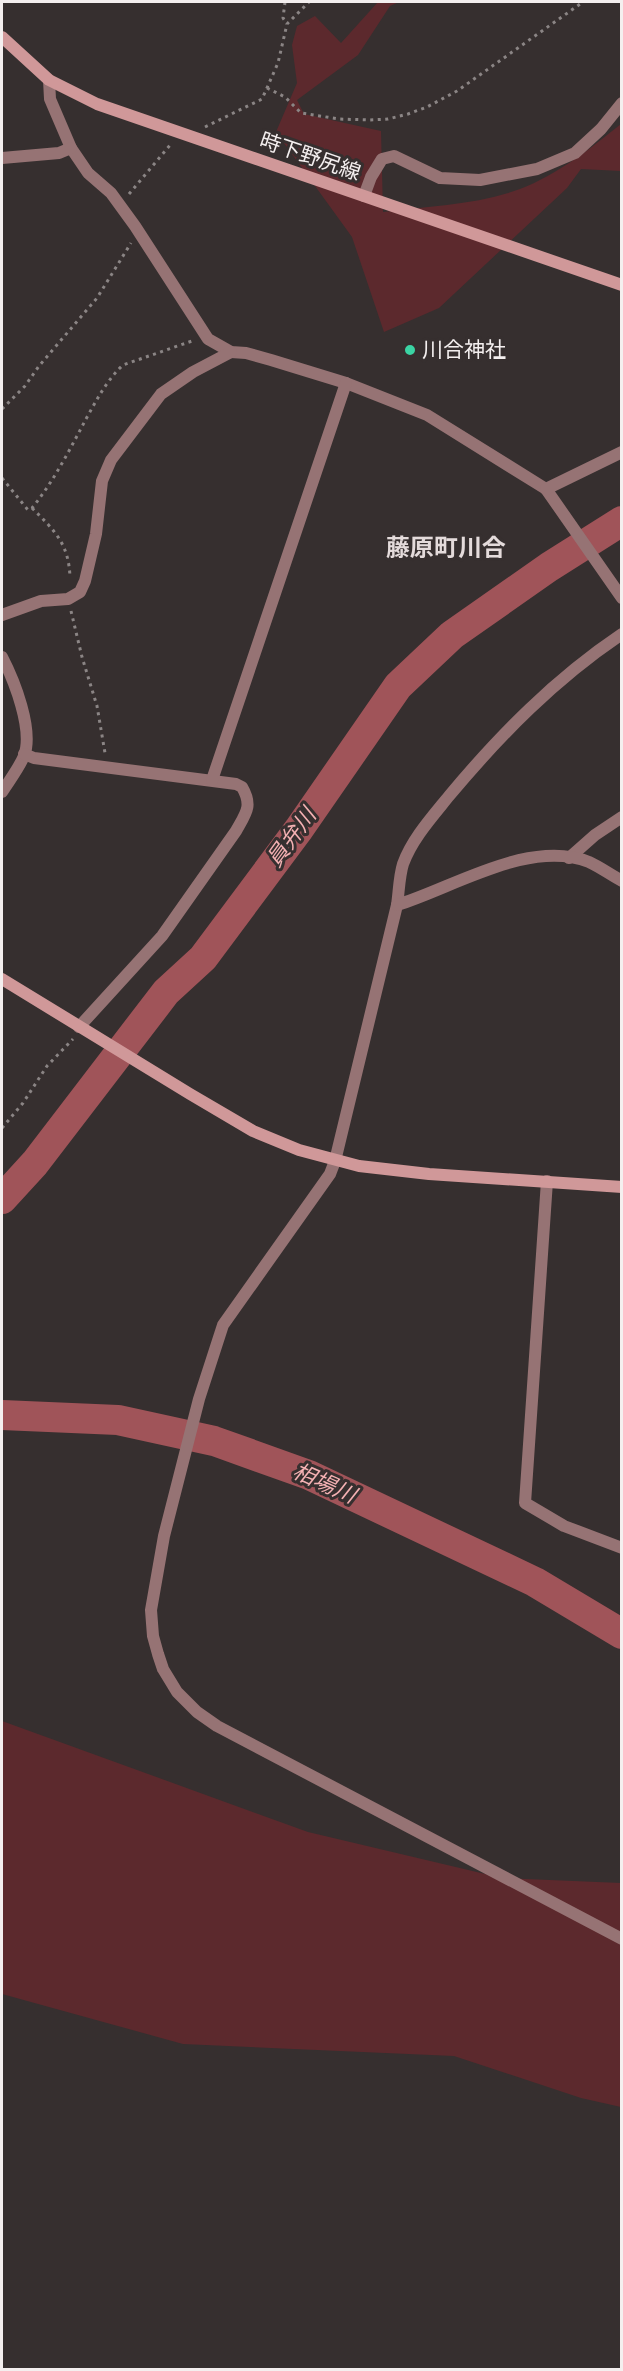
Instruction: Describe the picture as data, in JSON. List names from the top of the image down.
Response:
{
  "streets": {
    "main road": ["時下野尻線"]
  },
  "districts": ["藤原町川合"],
  "water": ["員弁川", "相場川"],
  "places": ["川合神社"]
}
